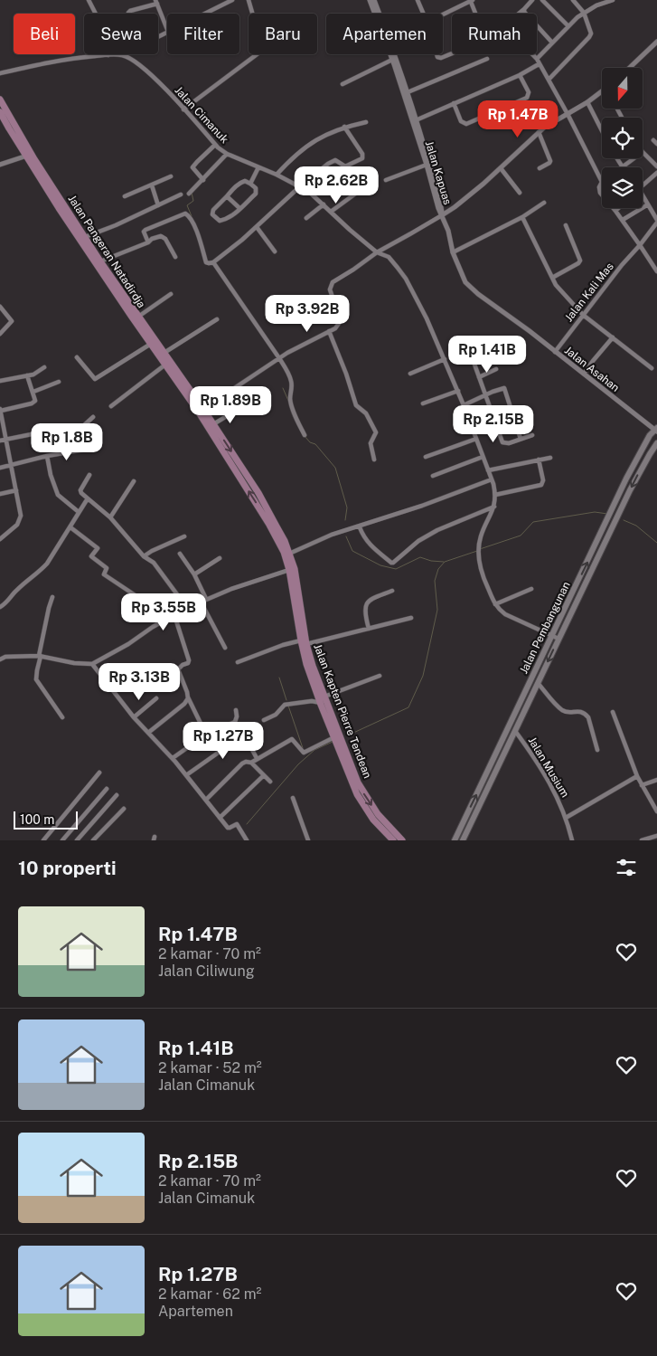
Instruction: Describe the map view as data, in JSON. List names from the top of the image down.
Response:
{
  "streets": {
    "main road": ["Jalan Pangeran Natadirdja", "Jalan Pembangunan", "Jalan Kapten Pierre Tendean"],
    "street": [
      "Jalan Cimanuk",
      "Jalan Kapuas",
      "Jalan Kali Mas",
      "Jalan Asahan",
      "Jalan Musium"
    ]
  },
  "crossings": [
    ["Jalan Cimanuk", "Jalan Pembangunan"],
    ["Jalan Kapuas", "Jalan Asahan"],
    ["Jalan Pangeran Natadirdja", "Jalan Kapten Pierre Tendean"],
    ["Jalan Kali Mas", "Jalan Asahan"],
    ["Jalan Asahan", "Jalan Pembangunan"],
    ["Jalan Pembangunan", "Jalan Musium"]
  ],
  "scale_bar": "100 m",
  "north": "bottom",
  "page": {
    "chip": [
      "Beli",
      "Sewa",
      "Filter",
      "Baru",
      "Apartemen",
      "Rumah"
    ],
    "price": [
      "Rp 1.47B",
      "Rp 2.62B",
      "Rp 3.92B",
      "Rp 1.41B",
      "Rp 1.89B",
      "Rp 2.15B",
      "Rp 1.8B",
      "Rp 3.55B",
      "Rp 3.13B",
      "Rp 1.27B"
    ],
    "scale": "100 m",
    "heading": "10 properti",
    "list": [
      {
        "name": "Rp 1.47B",
        "note": "2 kamar · 70 m² · Jalan Ciliwung"
      },
      {
        "name": "Rp 1.41B",
        "note": "2 kamar · 52 m² · Jalan Cimanuk"
      },
      {
        "name": "Rp 2.15B",
        "note": "2 kamar · 70 m² · Jalan Cimanuk"
      },
      {
        "name": "Rp 1.27B",
        "note": "2 kamar · 62 m² · Apartemen"
      }
    ]
  }
}
